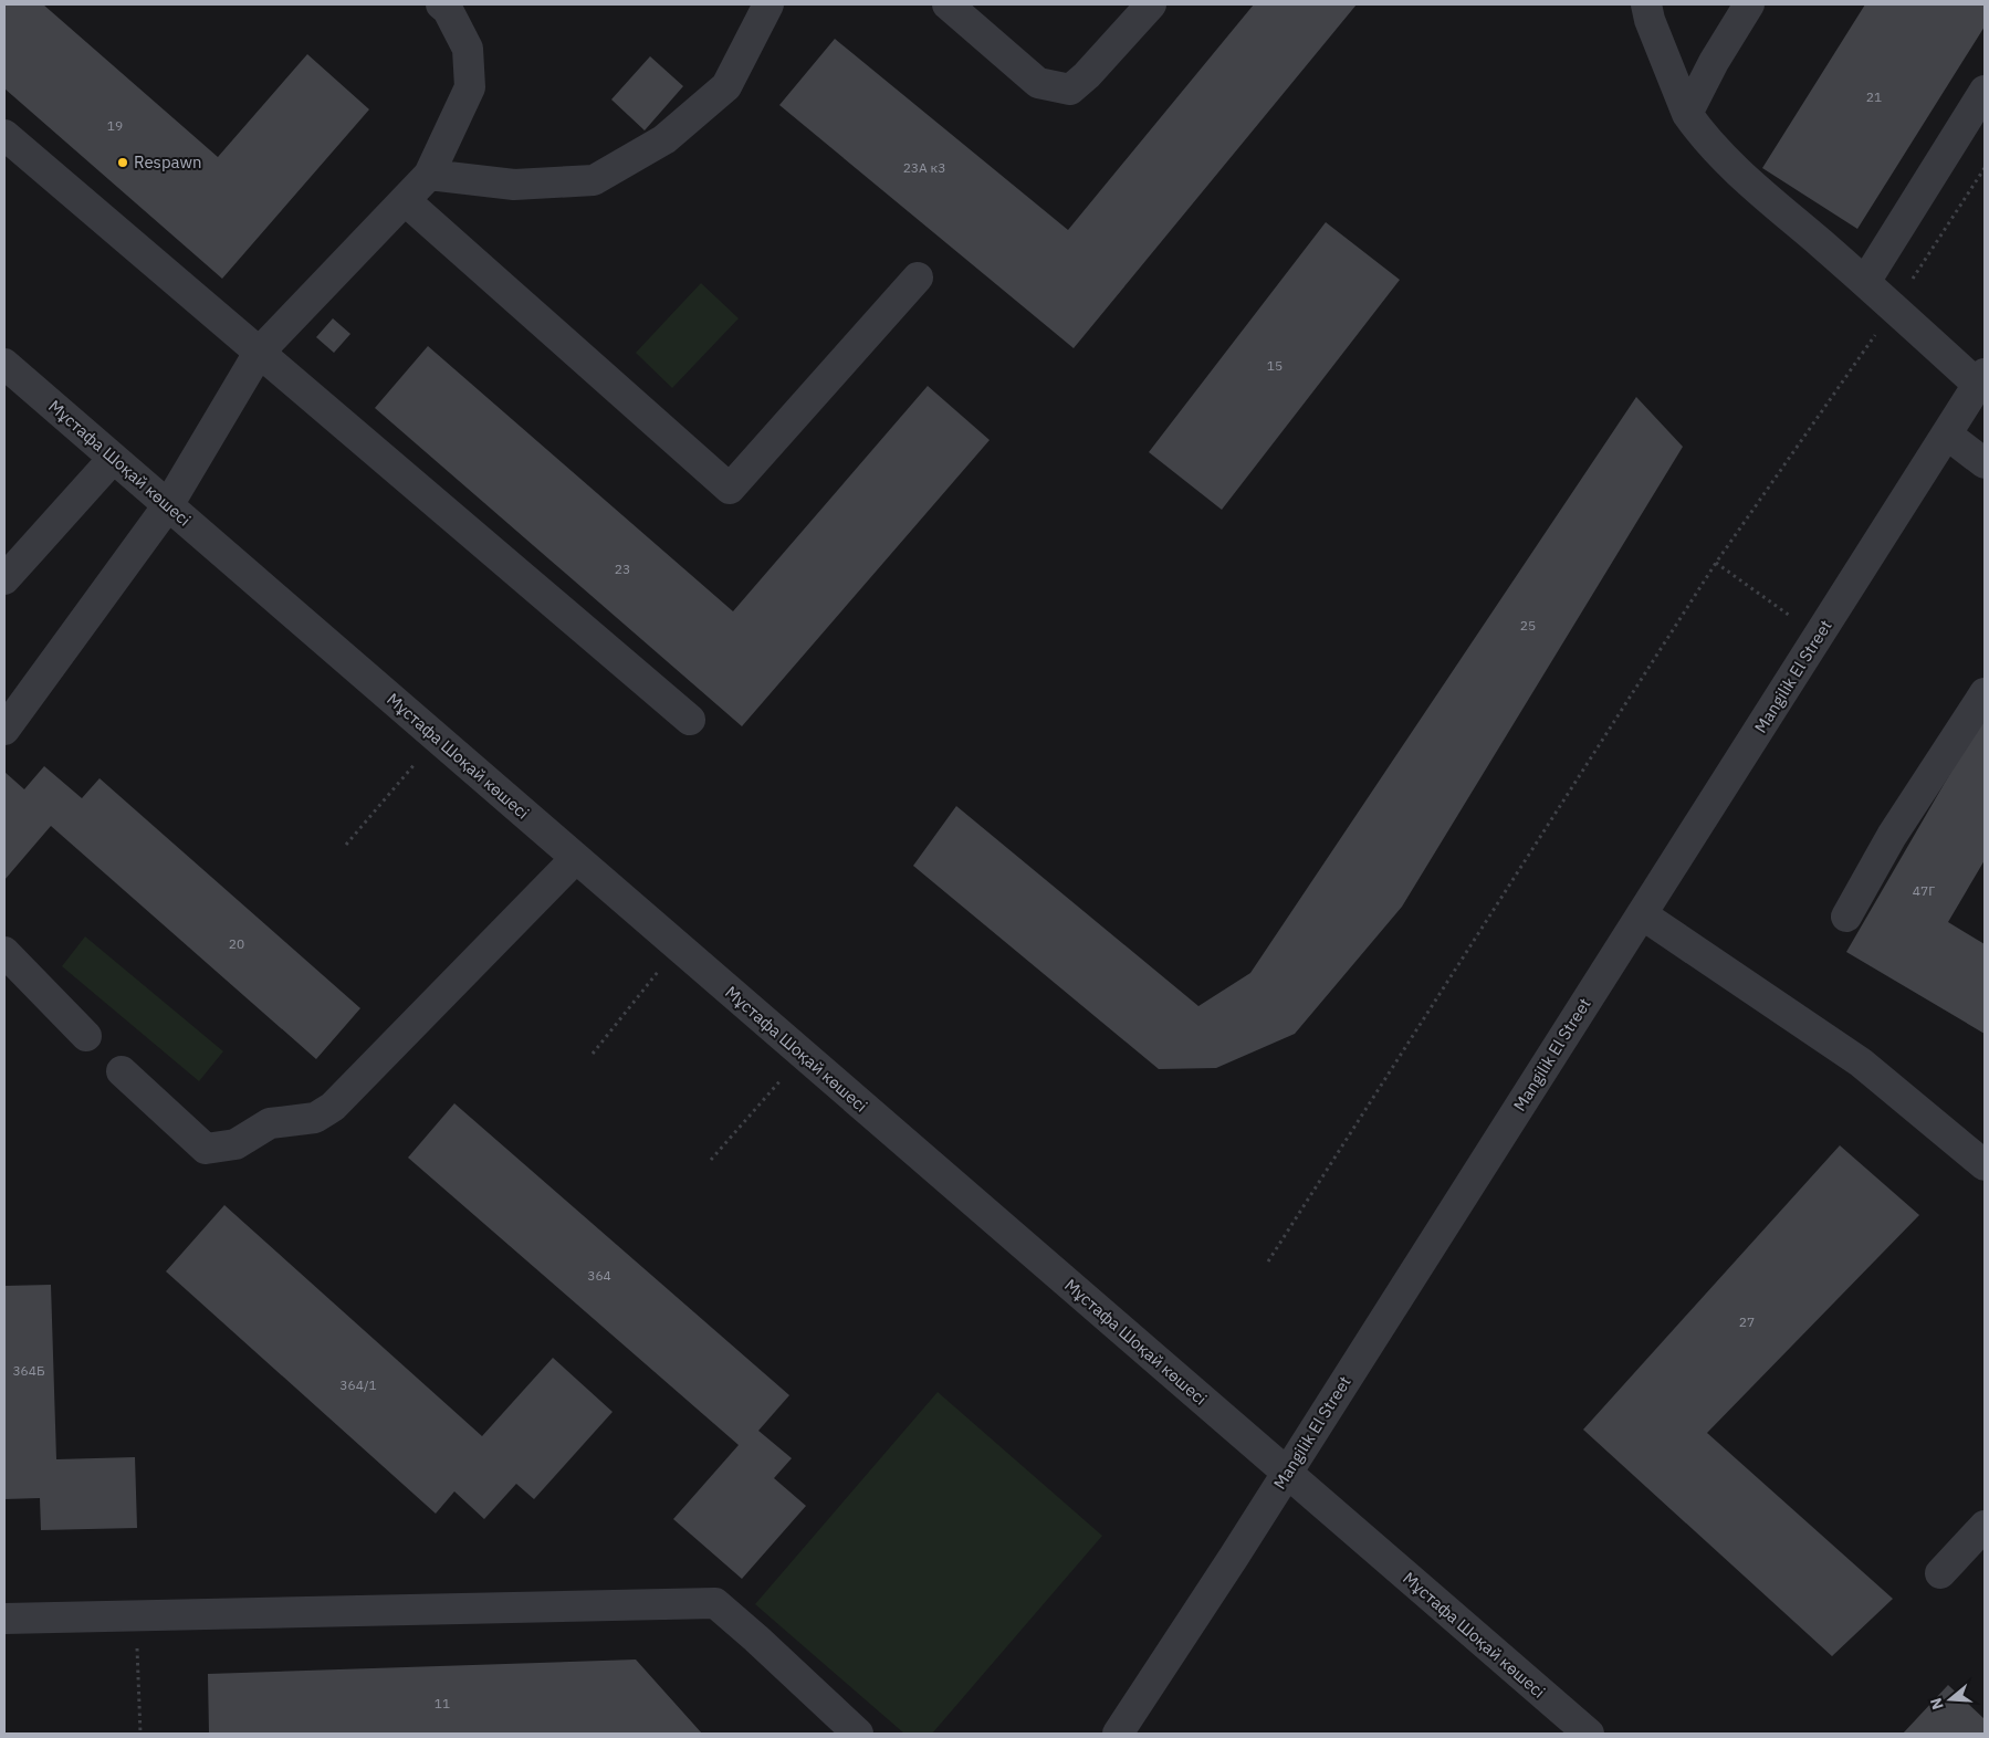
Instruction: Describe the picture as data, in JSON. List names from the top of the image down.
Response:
{
  "streets": {
    "street": ["Мұстафа Шоқай көшесі", "Mangilik El Street"]
  },
  "crossings": [
    ["Мұстафа Шоқай көшесі", "Mangilik El Street"]
  ],
  "places": ["Respawn"],
  "house_numbers": [
    "21",
    "19",
    "23А к3",
    "15",
    "23",
    "25",
    "47Г",
    "20",
    "364",
    "27",
    "364Б",
    "364/1",
    "11"
  ],
  "north": "left"
}
